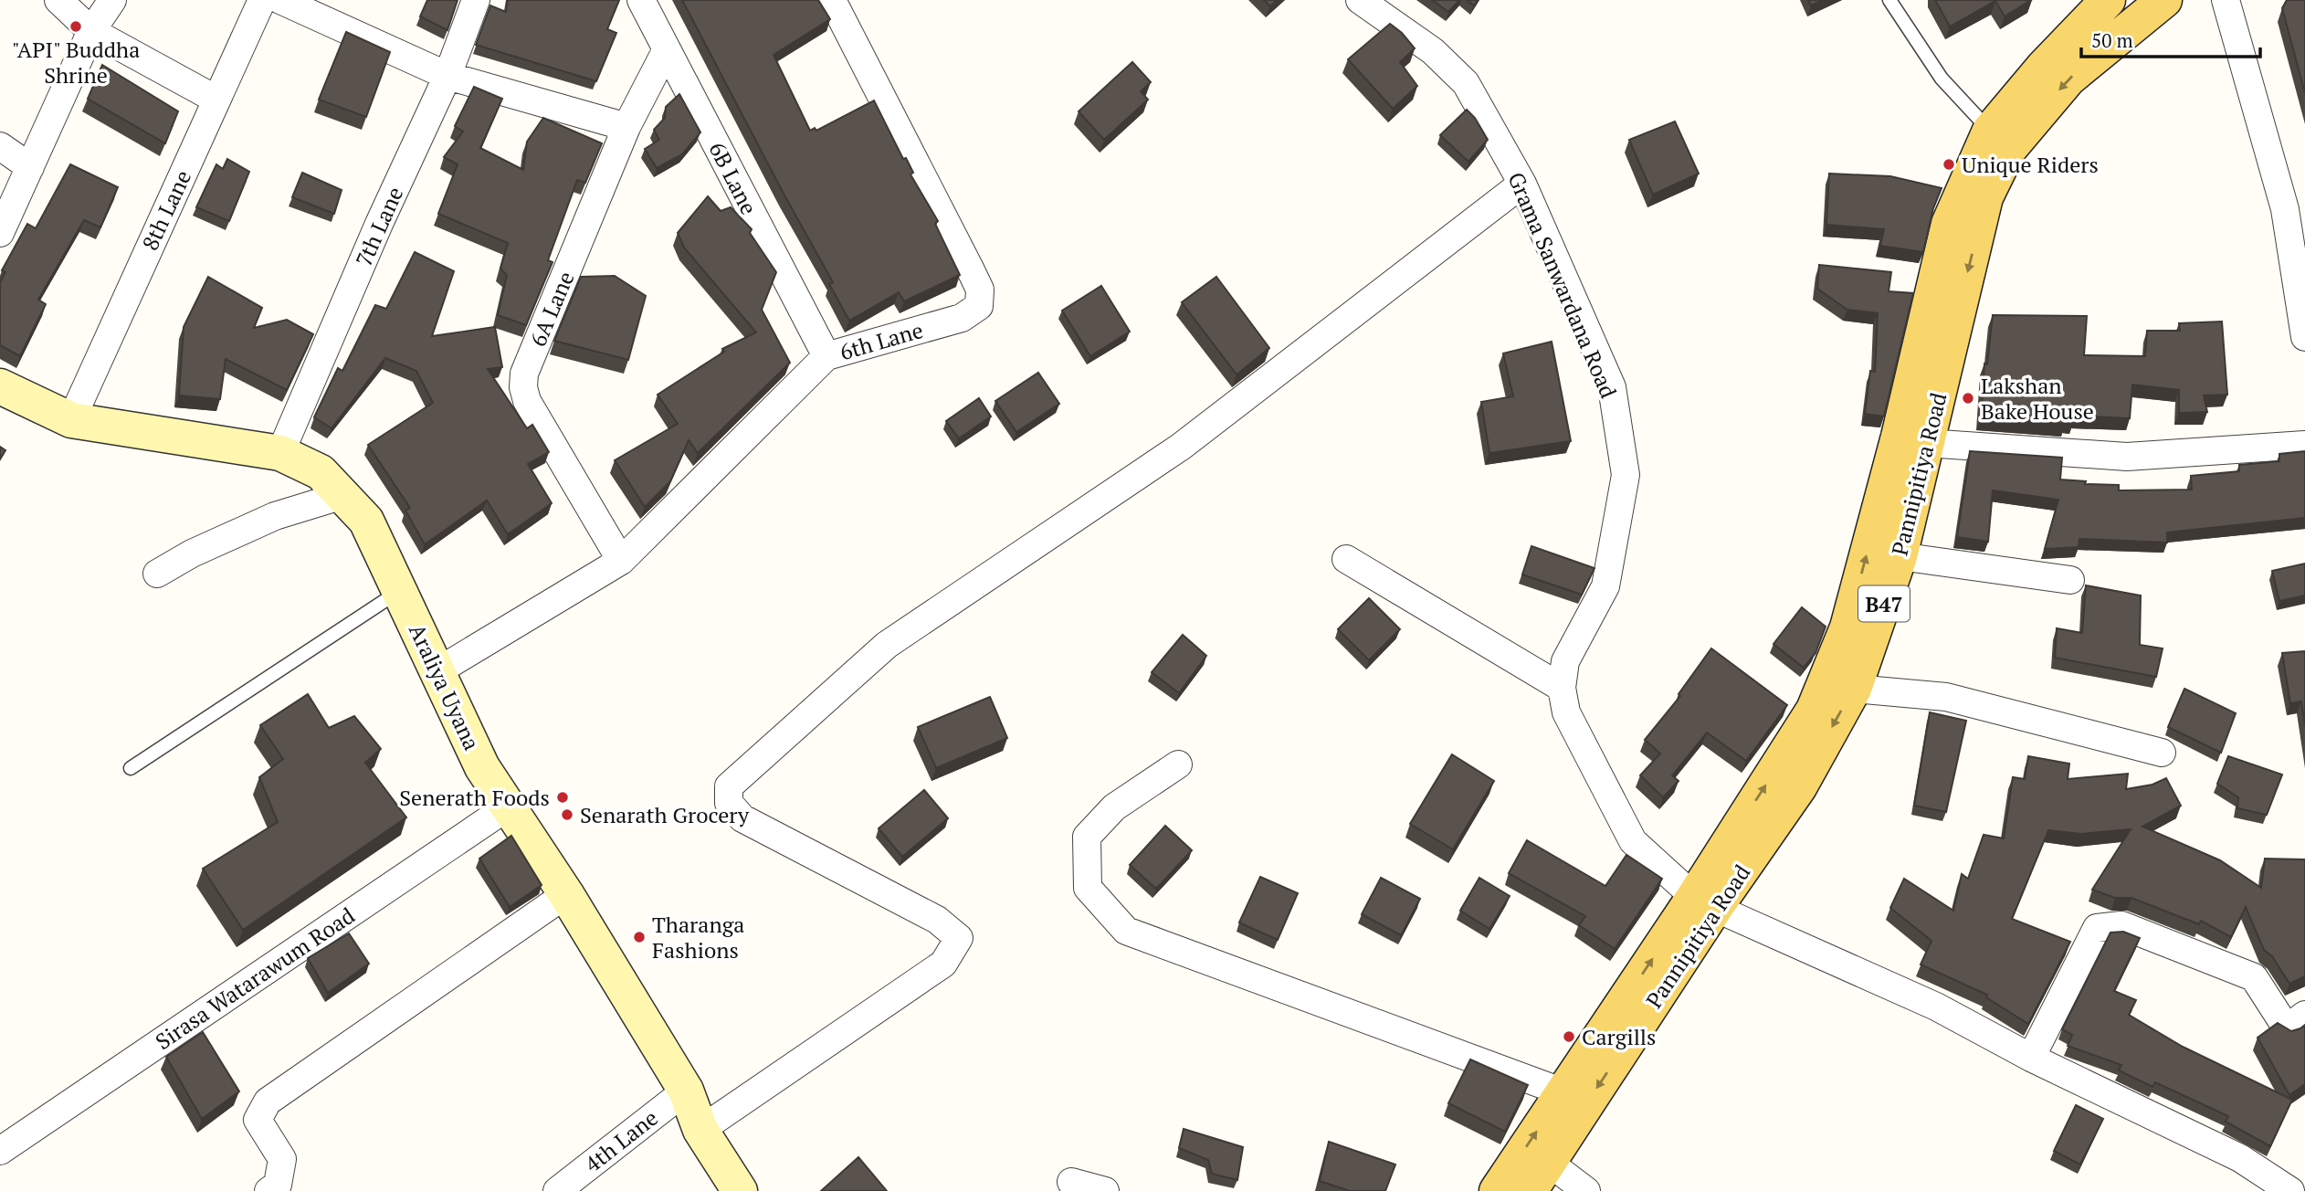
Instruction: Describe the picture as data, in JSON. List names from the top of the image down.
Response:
{
  "streets": {
    "main road": ["Pannipitiya Road", "B47"],
    "street": [
      "6B Lane",
      "8th Lane",
      "7th Lane",
      "Grama Sanwardana Road",
      "6A Lane",
      "6th Lane",
      "Araliya Uyana",
      "Sirasa Watarawum Road",
      "4th Lane"
    ]
  },
  "crossings": [
    ["6B Lane", "6A Lane"],
    ["6B Lane", "6th Lane"],
    ["8th Lane", "Araliya Uyana"],
    ["7th Lane", "Araliya Uyana"],
    ["Grama Sanwardana Road", "Pannipitiya Road"],
    ["6A Lane", "6th Lane"],
    ["6th Lane", "Araliya Uyana"],
    ["Araliya Uyana", "Sirasa Watarawum Road"],
    ["Araliya Uyana", "4th Lane"]
  ],
  "places": [
    "\"API\" Buddha Shrine",
    "Unique Riders",
    "Lakshan Bake House",
    "Senerath Foods",
    "Senarath Grocery",
    "Tharanga Fashions",
    "Cargills"
  ],
  "scale_bar": "50 m"
}
